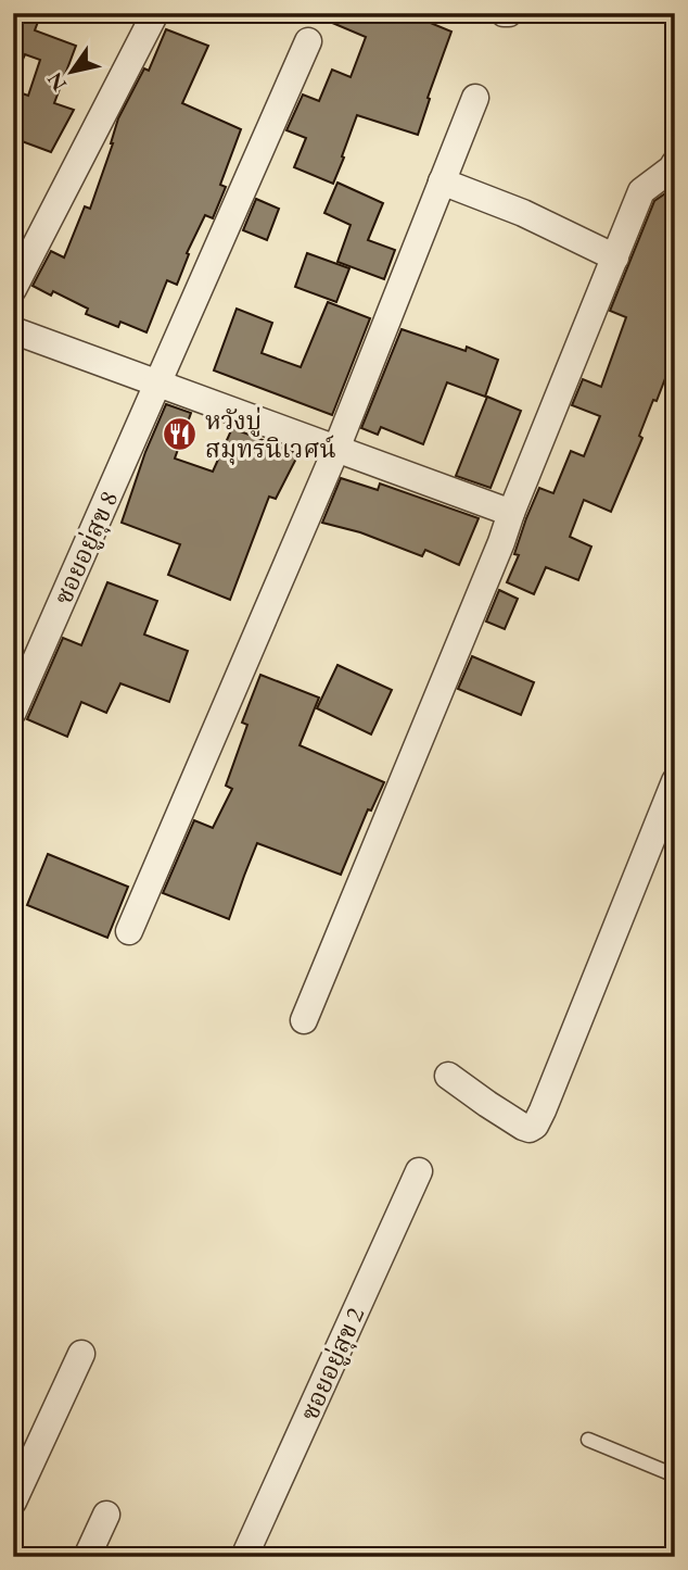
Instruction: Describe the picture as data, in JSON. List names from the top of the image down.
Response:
{
  "streets": {
    "street": ["ซอยอยู่สุข 8", "ซอยอยู่สุข 2"]
  },
  "places": {
    "restaurant": ["หวังบู่ สมุทรนิเวศน์"]
  },
  "north": "bottom left"
}
